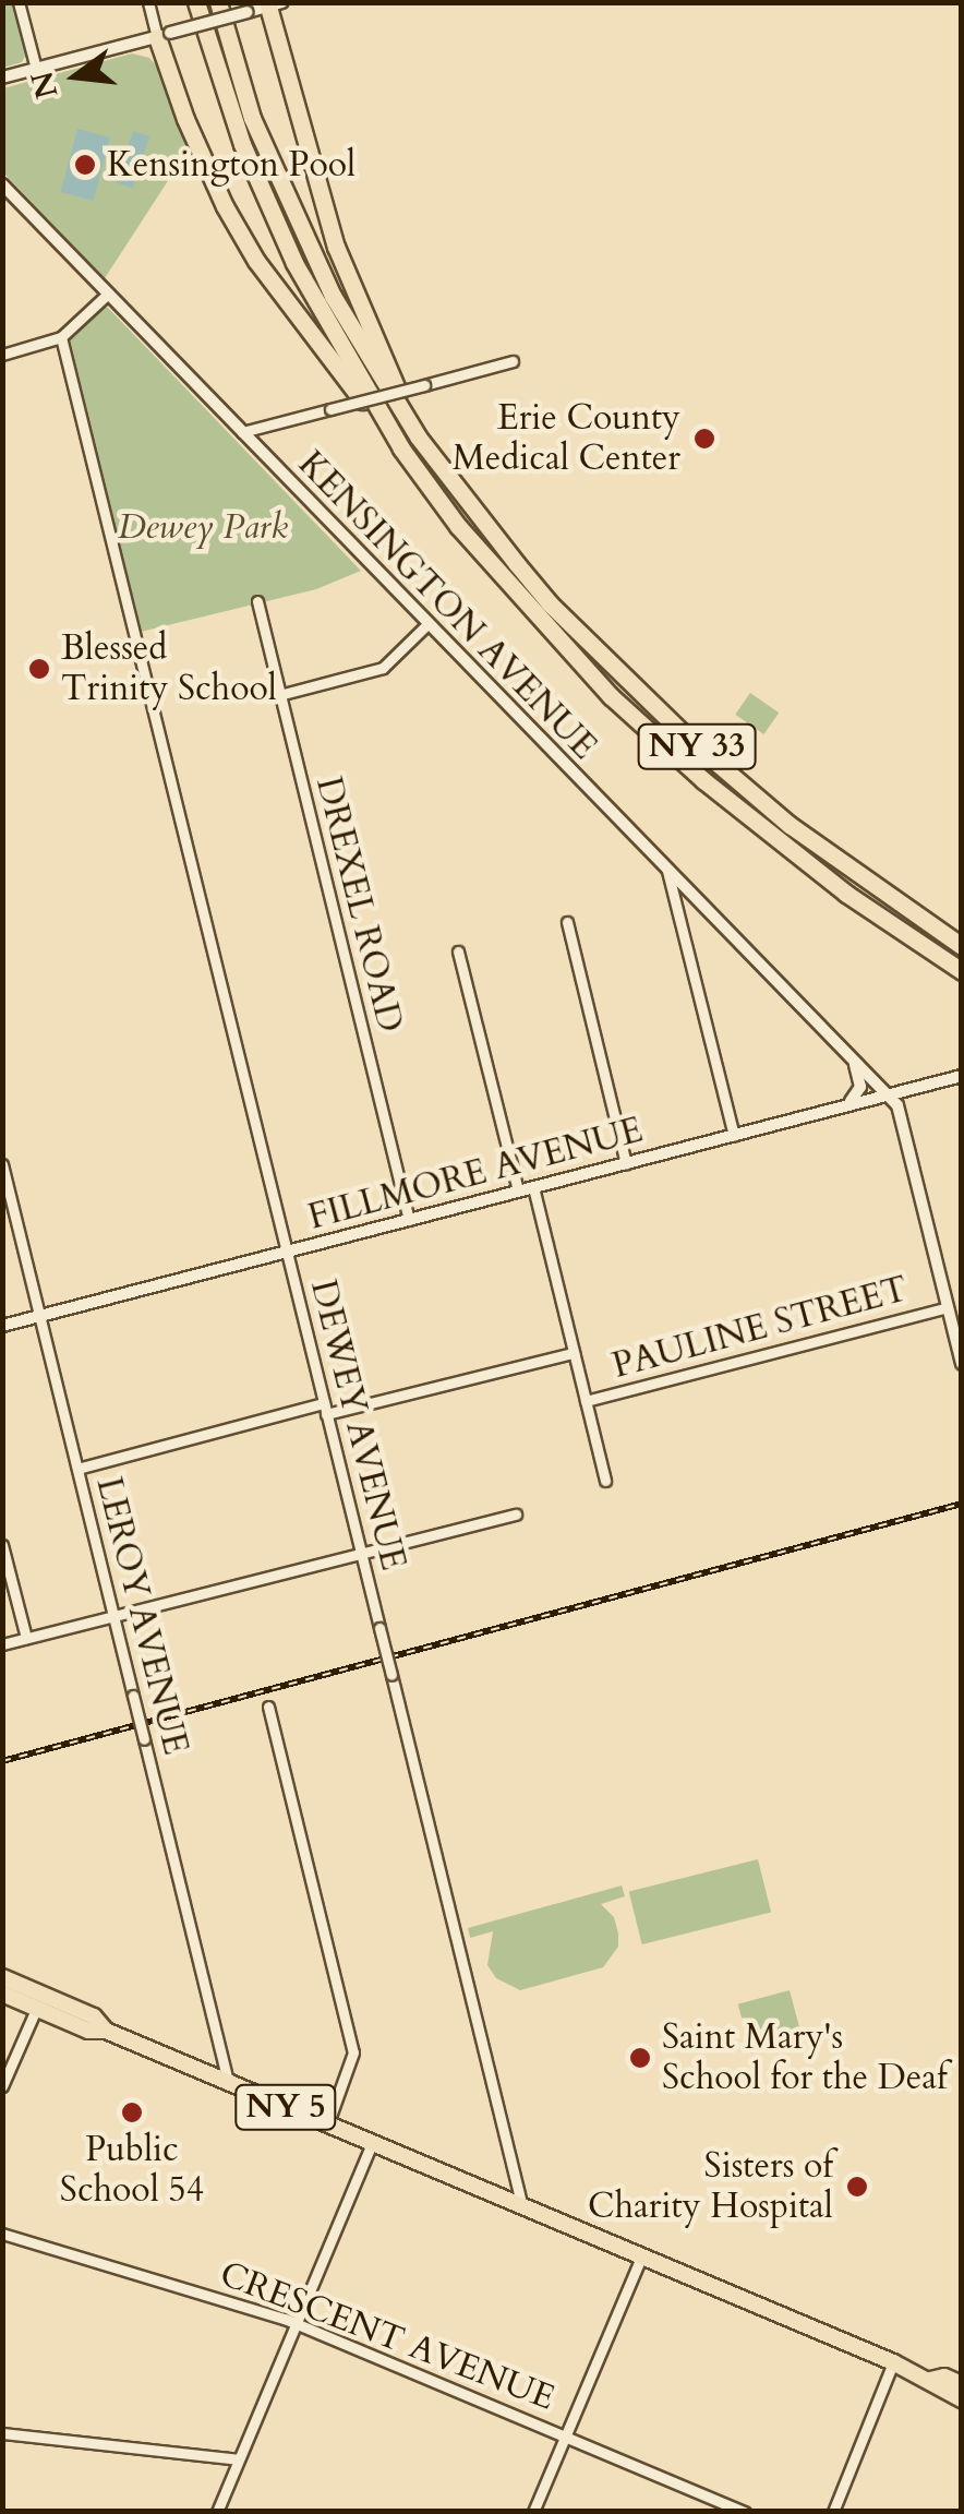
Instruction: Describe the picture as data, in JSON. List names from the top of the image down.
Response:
{
  "streets": {
    "highway": ["NY 33"],
    "main road": ["NY 5"],
    "street": [
      "KENSINGTON AVENUE",
      "DREXEL ROAD",
      "FILLMORE AVENUE",
      "PAULINE STREET",
      "DEWEY AVENUE",
      "LEROY AVENUE",
      "CRESCENT AVENUE"
    ]
  },
  "crossings": [
    ["KENSINGTON AVENUE", "FILLMORE AVENUE"],
    ["KENSINGTON AVENUE", "PAULINE STREET"],
    ["DREXEL ROAD", "FILLMORE AVENUE"],
    ["FILLMORE AVENUE", "DEWEY AVENUE"],
    ["FILLMORE AVENUE", "LEROY AVENUE"],
    ["DEWEY AVENUE", "NY 5"],
    ["LEROY AVENUE", "NY 5"]
  ],
  "parks": ["Dewey Park"],
  "places": [
    "Kensington Pool",
    "Erie County Medical Center",
    "Blessed Trinity School",
    "Saint Mary's School for the Deaf",
    "Public School 54",
    "Sisters of Charity Hospital"
  ],
  "north": "left"
}
